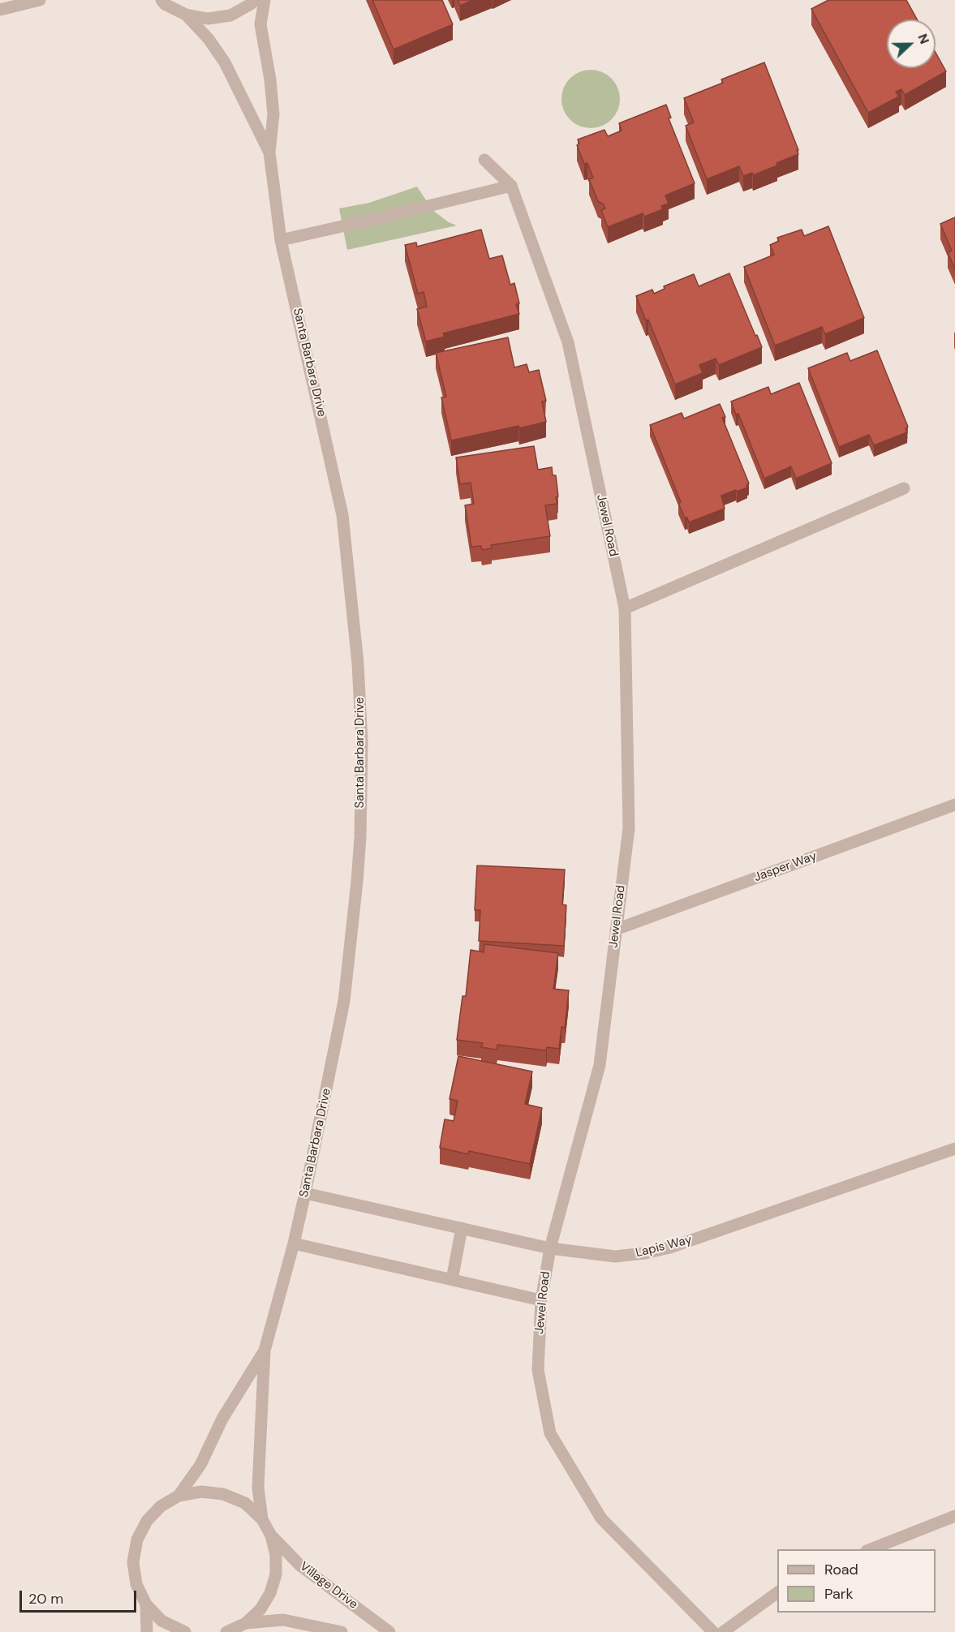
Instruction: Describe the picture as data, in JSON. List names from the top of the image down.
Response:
{
  "streets": {
    "street": [
      "Santa Barbara Drive",
      "Jewel Road",
      "Jasper Way",
      "Lapis Way",
      "Village Drive"
    ]
  },
  "crossings": [
    ["Santa Barbara Drive", "Lapis Way"],
    ["Jewel Road", "Jasper Way"],
    ["Jewel Road", "Lapis Way"]
  ],
  "legend": ["Road", "Park"],
  "scale_bar": "20 m",
  "north": "right"
}
